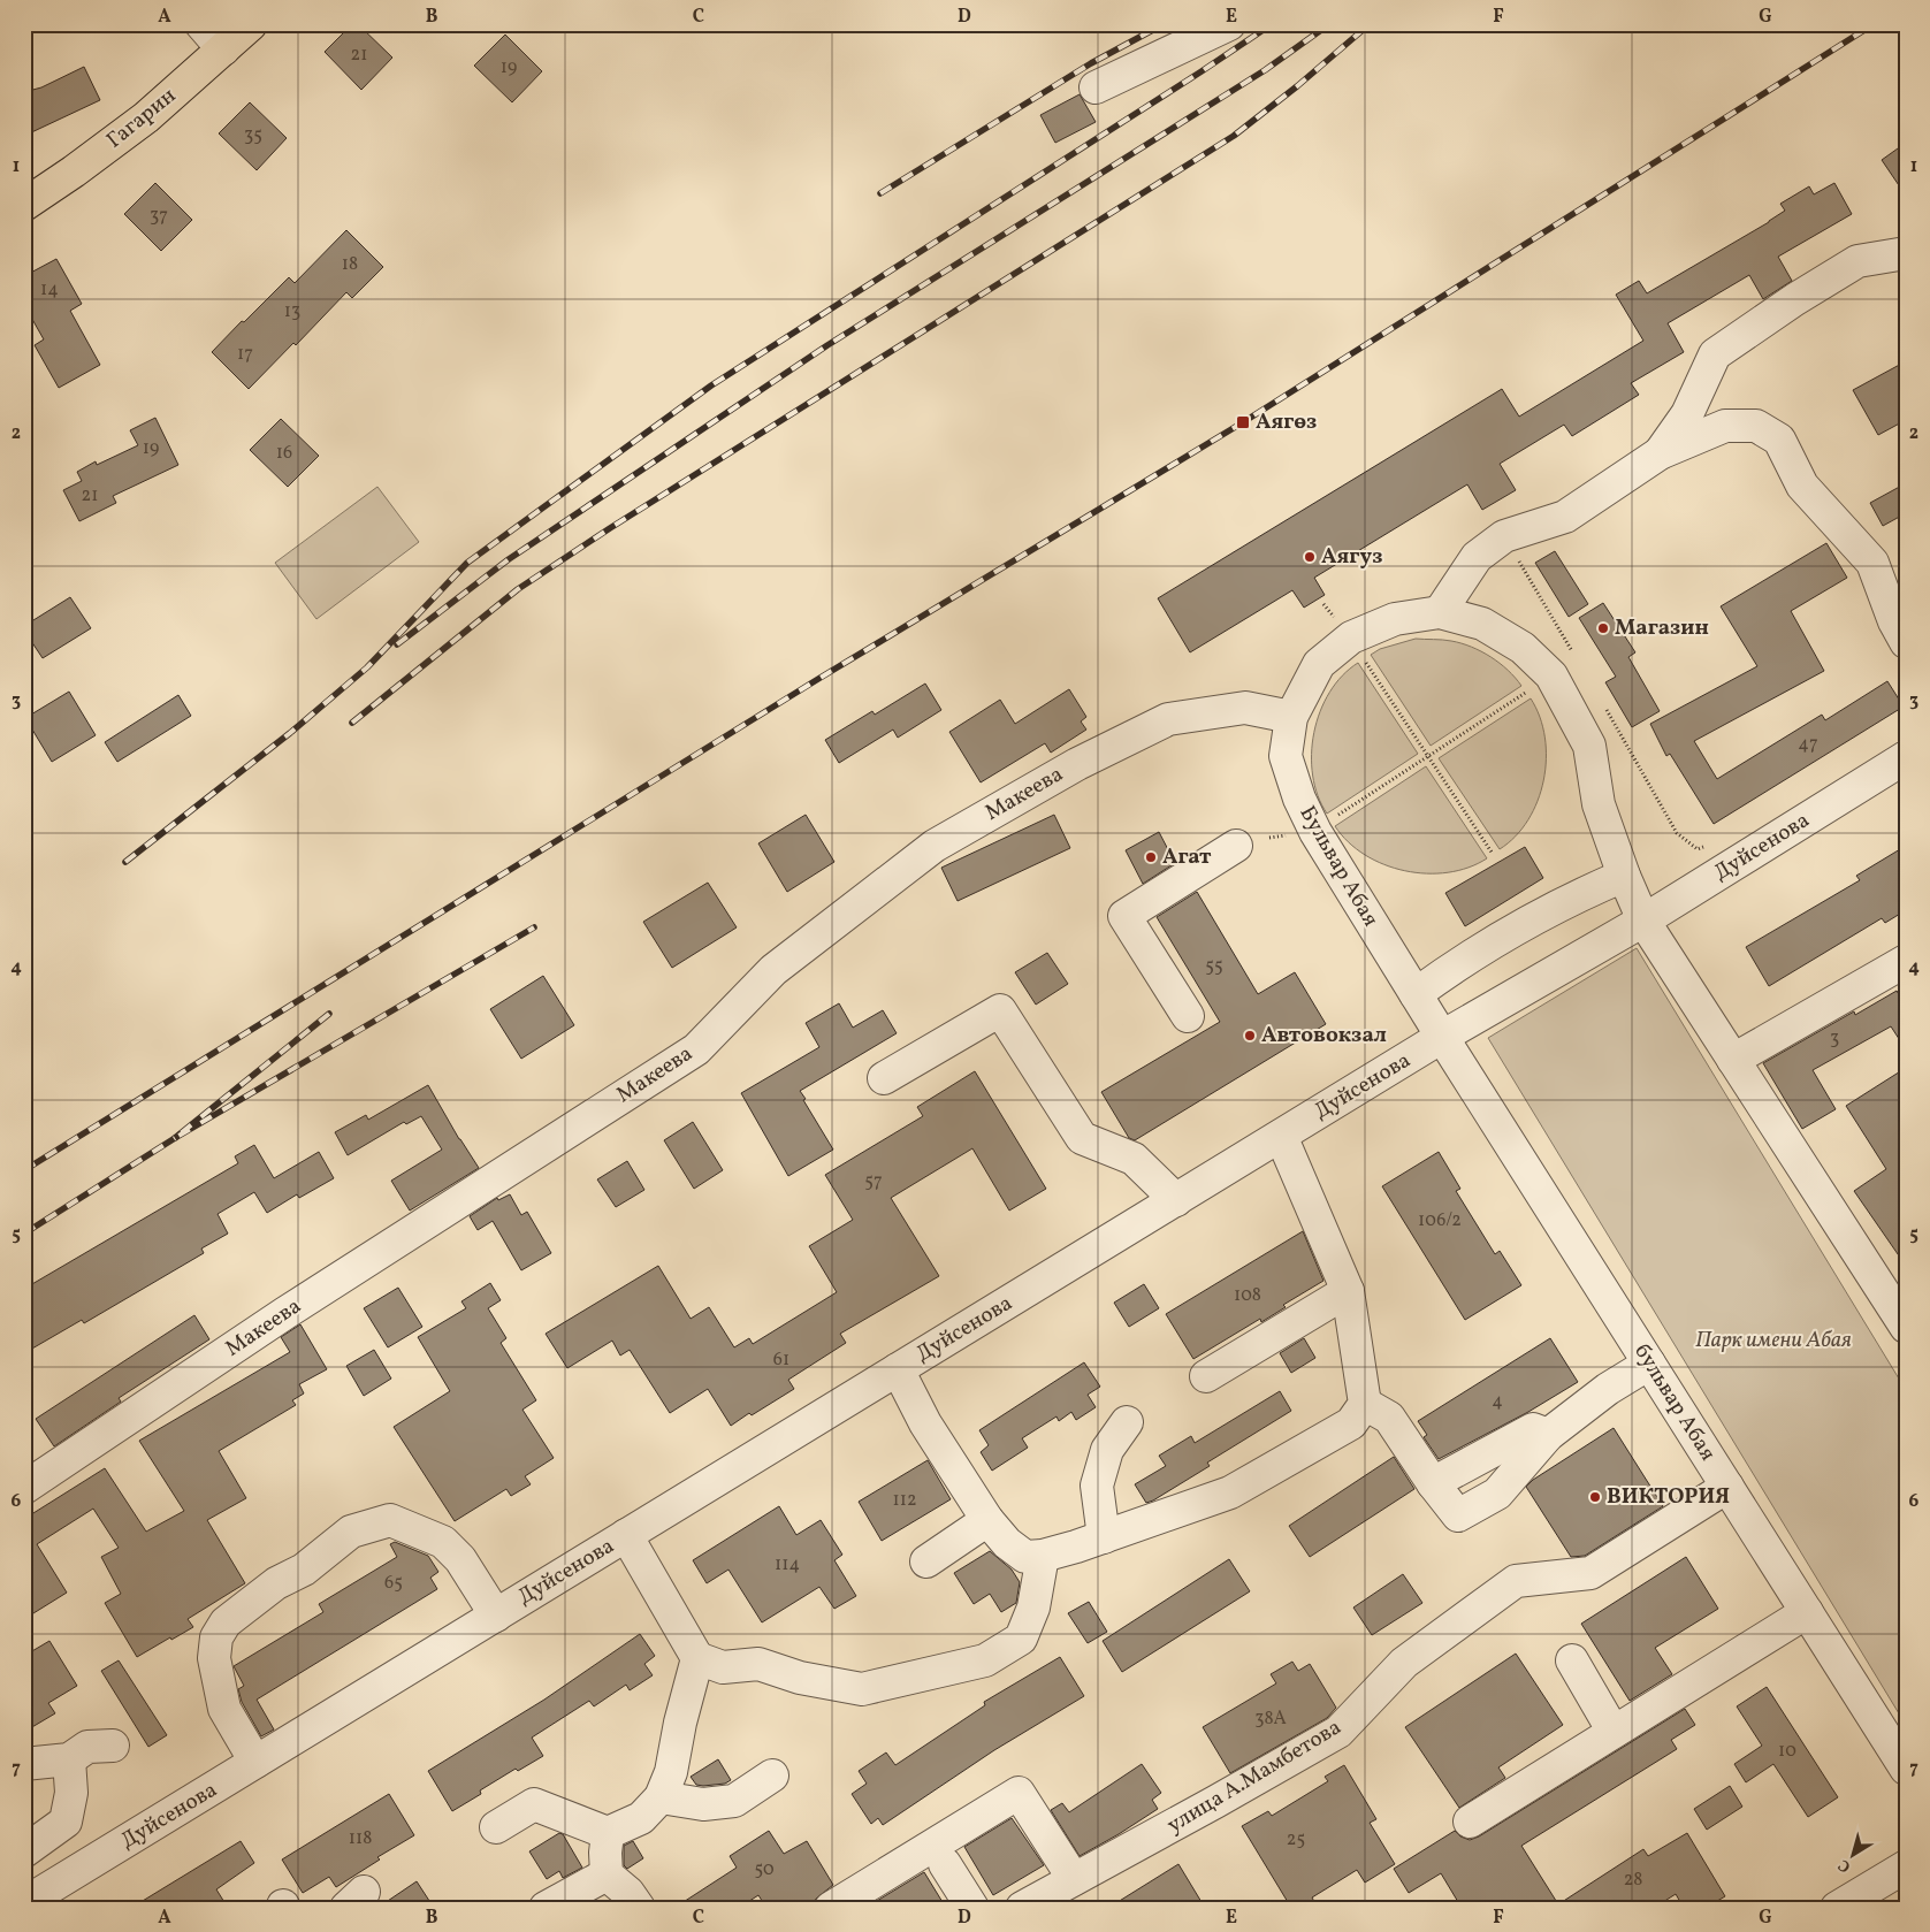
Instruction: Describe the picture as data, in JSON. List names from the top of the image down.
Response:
{
  "streets": {
    "main road": ["Гагарин"],
    "street": [
      "Макеева",
      "Дуйсенова",
      "Бульвар Абая",
      "бульвар Абая",
      "улица А.Мамбетова"
    ]
  },
  "crossings": [
    ["Макеева", "Бульвар Абая"],
    ["Дуйсенова", "Бульвар Абая"],
    ["Дуйсенова", "бульвар Абая"],
    ["Бульвар Абая", "бульвар Абая"],
    ["бульвар Абая", "улица А.Мамбетова"]
  ],
  "parks": ["Парк имени Абая"],
  "places": {
    "transit": ["Аягөз"],
    "other": [
      "Аягуз",
      "Магазин",
      "Агат",
      "Автовокзал",
      "ВИКТОРИЯ"
    ]
  },
  "house_numbers": [
    "21",
    "19",
    "35",
    "37",
    "18",
    "14",
    "13",
    "17",
    "19",
    "16",
    "21",
    "47",
    "55",
    "3",
    "57",
    "106/2",
    "108",
    "61",
    "4",
    "112",
    "114",
    "65",
    "38А",
    "10",
    "118",
    "25",
    "50",
    "28"
  ],
  "north": "bottom left",
  "grid": {
    "columns": [
      "A",
      "B",
      "C",
      "D",
      "E",
      "F",
      "G"
    ],
    "rows": [
      "1",
      "2",
      "3",
      "4",
      "5",
      "6",
      "7"
    ]
  }
}
